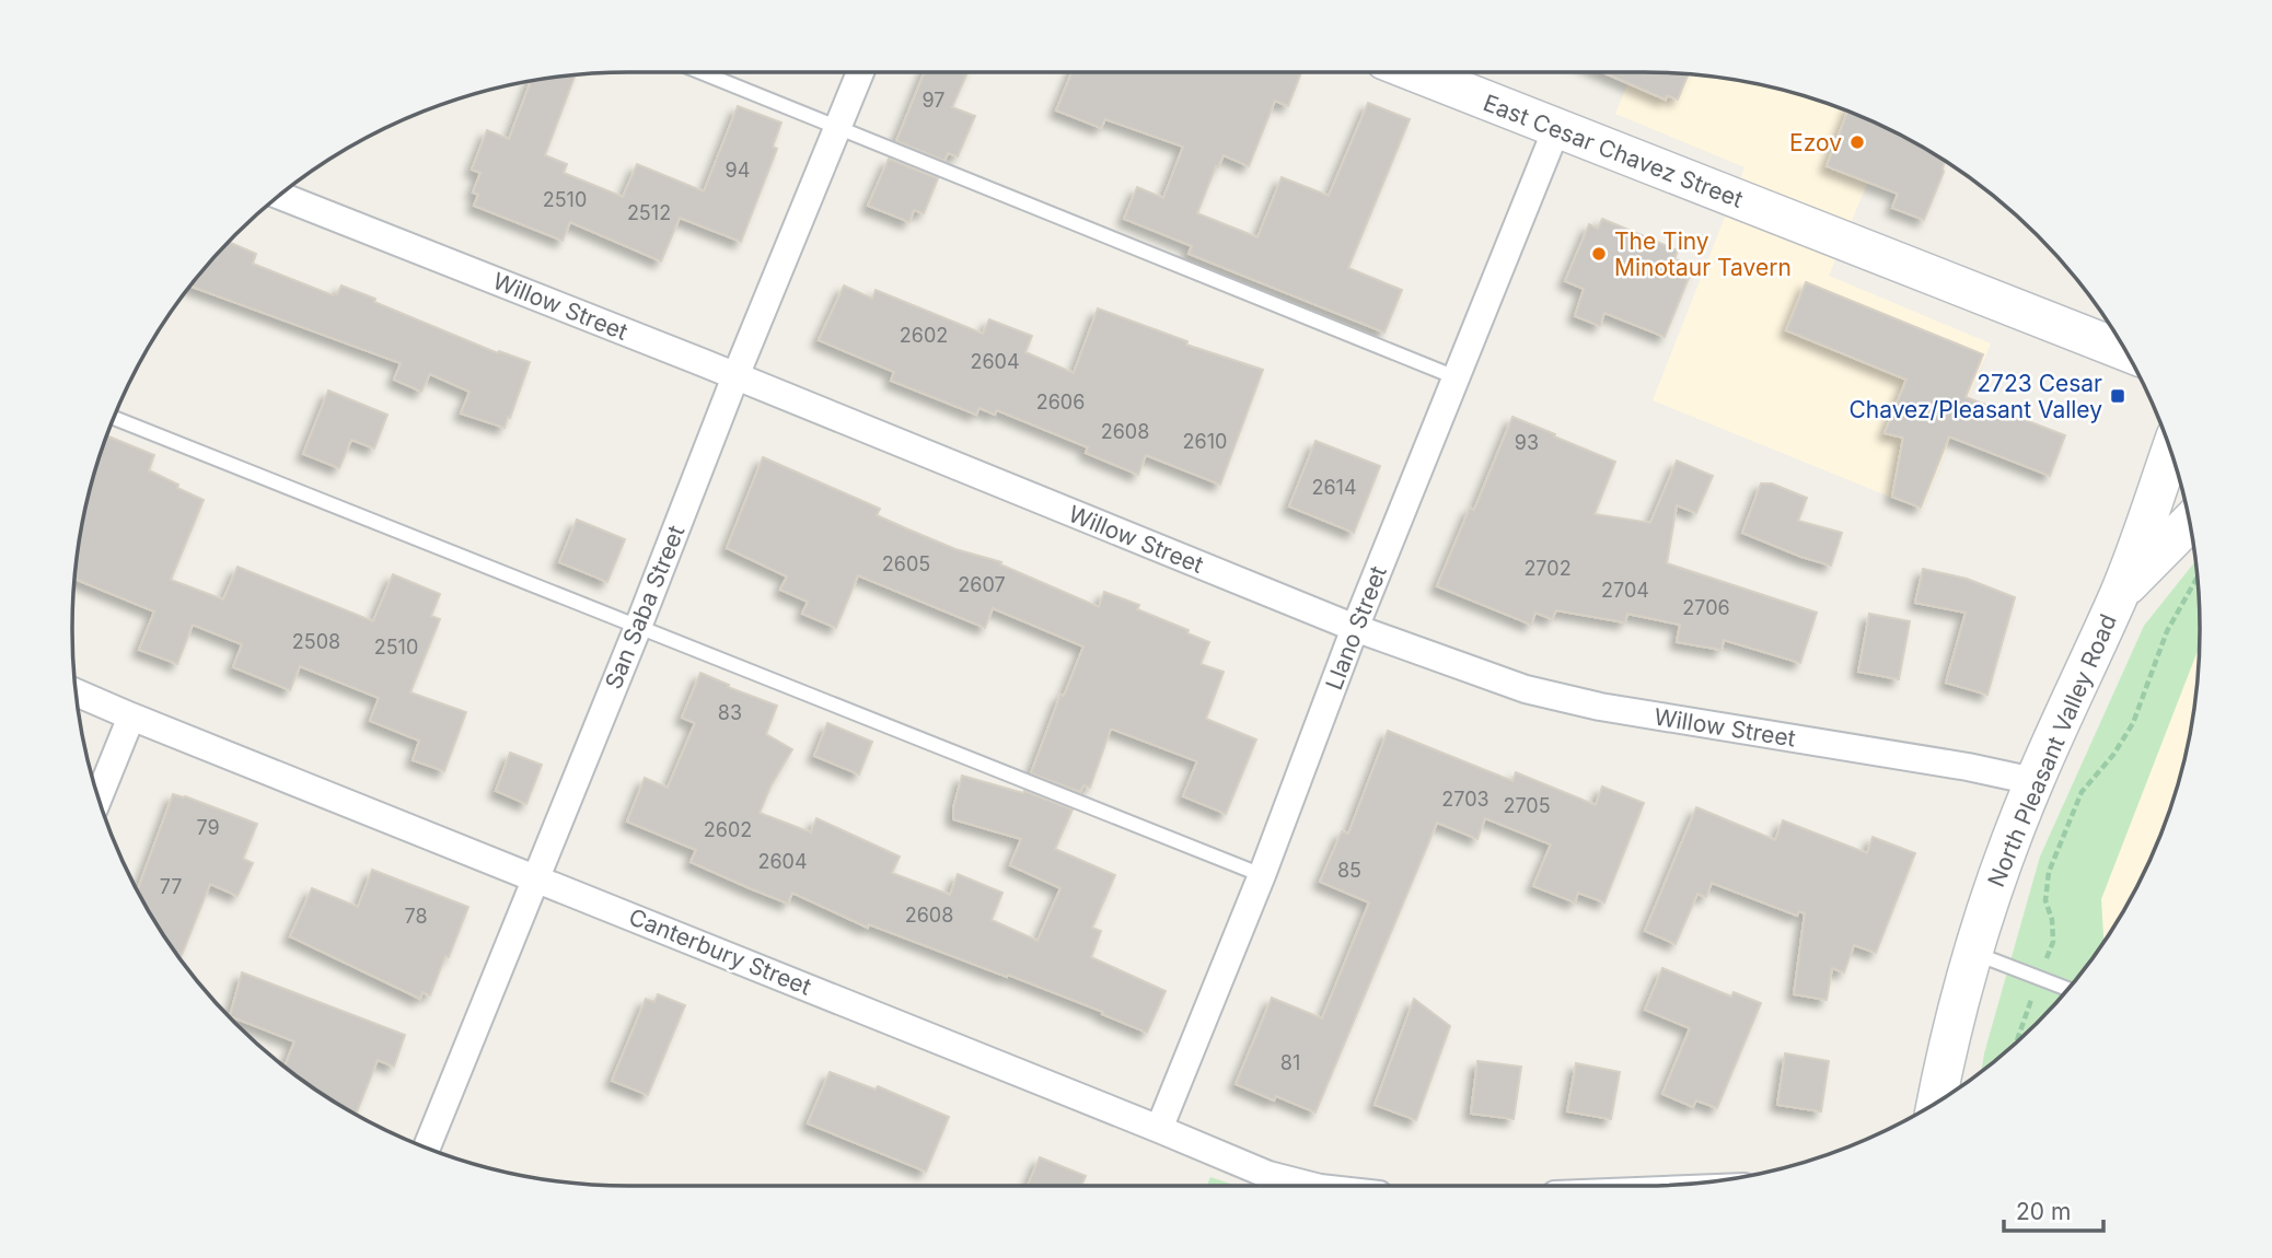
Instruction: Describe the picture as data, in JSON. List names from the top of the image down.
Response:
{
  "streets": {
    "main road": ["East Cesar Chavez Street", "North Pleasant Valley Road"],
    "street": [
      "Willow Street",
      "San Saba Street",
      "Llano Street",
      "Canterbury Street"
    ]
  },
  "crossings": [
    ["East Cesar Chavez Street", "Llano Street"],
    ["Willow Street", "San Saba Street"],
    ["Willow Street", "Llano Street"],
    ["Willow Street", "North Pleasant Valley Road"],
    ["San Saba Street", "Canterbury Street"],
    ["Llano Street", "Canterbury Street"]
  ],
  "places": {
    "other": ["Ezov", "The Tiny Minotaur Tavern"],
    "transit": ["2723 Cesar Chavez/Pleasant Valley"]
  },
  "house_numbers": [
    "97",
    "94",
    "2510",
    "2512",
    "2602",
    "2604",
    "2606",
    "2608",
    "2610",
    "93",
    "2614",
    "2605",
    "2702",
    "2607",
    "2704",
    "2706",
    "2508",
    "2510",
    "83",
    "2703",
    "2705",
    "79",
    "2602",
    "2604",
    "85",
    "77",
    "2608",
    "78",
    "81"
  ],
  "scale_bar": "20 m"
}
